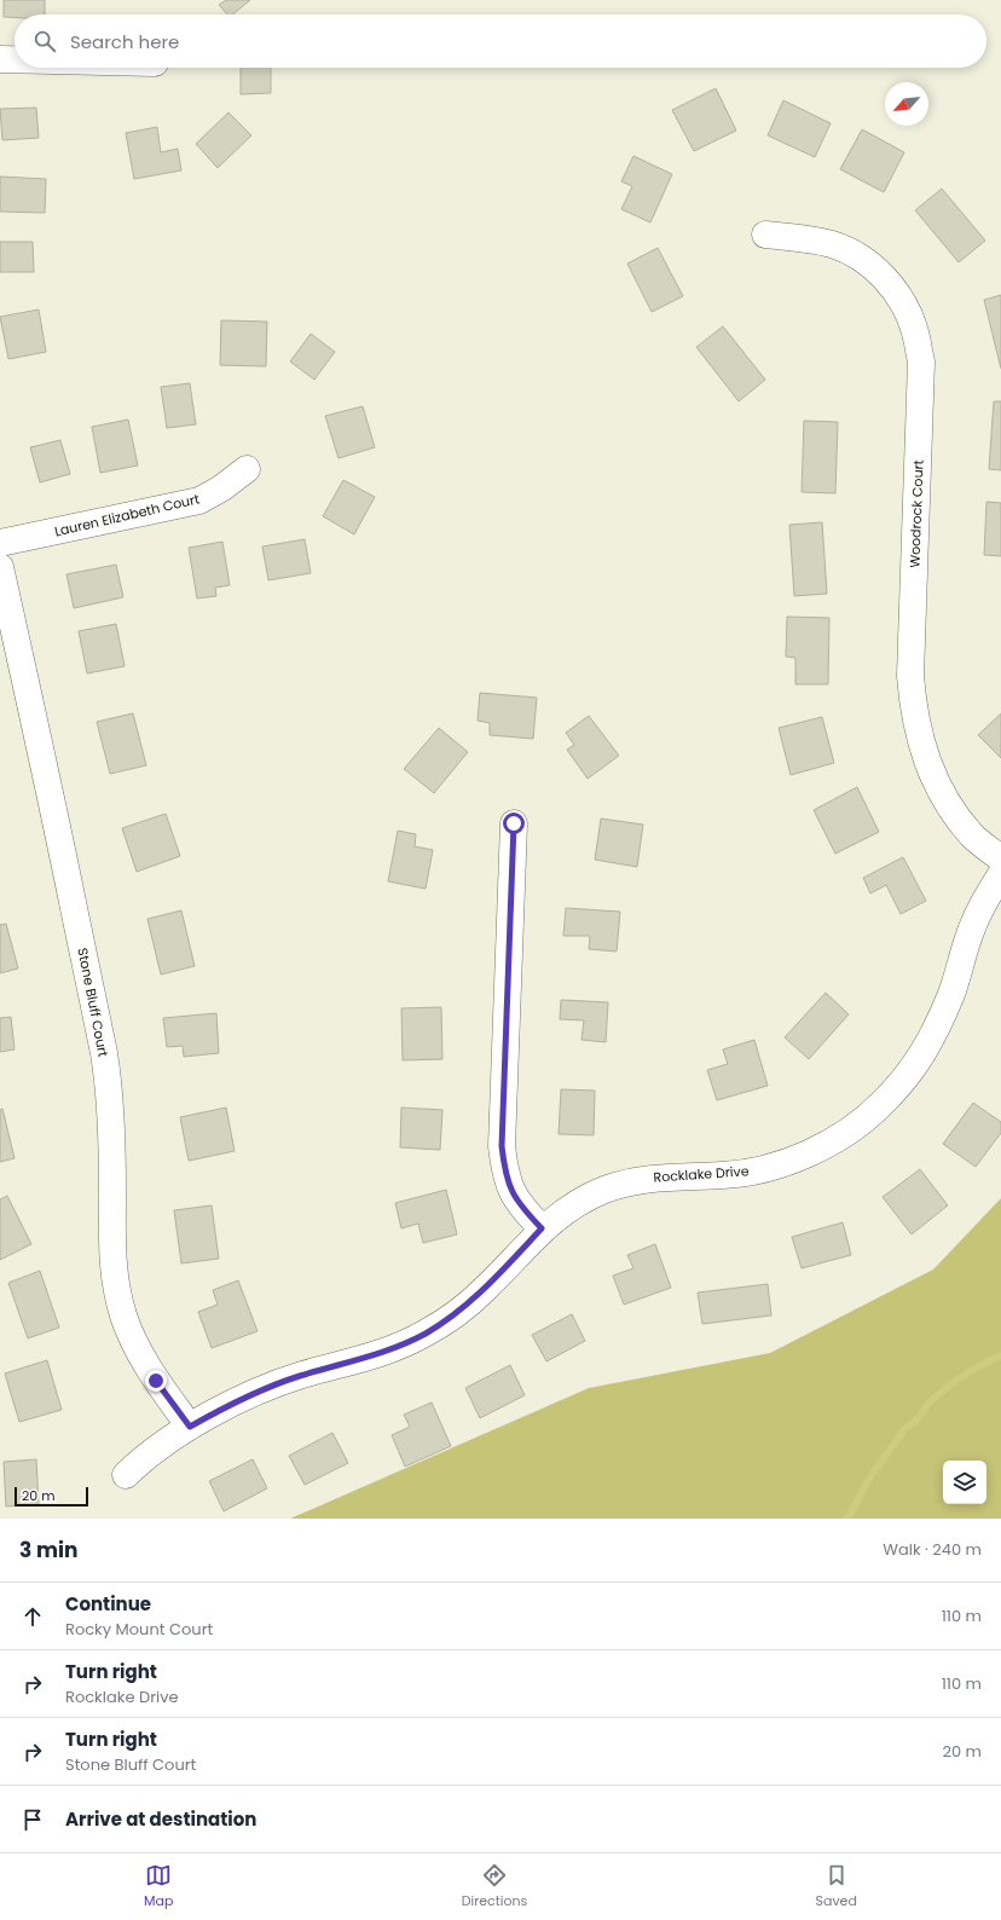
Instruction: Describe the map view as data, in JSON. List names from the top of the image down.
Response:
{
  "streets": {
    "street": [
      "Woodrock Court",
      "Lauren Elizabeth Court",
      "Stone Bluff Court",
      "Rocklake Drive"
    ]
  },
  "crossings": [
    ["Stone Bluff Court", "Rocklake Drive"]
  ],
  "scale_bar": "20 m",
  "north": "bottom left",
  "page": {
    "search": "Search here",
    "scale": "20 m",
    "heading": ["3 min", "Walk · 240 m"],
    "list": [
      ["Continue", "Rocky Mount Court", "110 m"],
      ["Turn right", "Rocklake Drive", "110 m"],
      ["Turn right", "Stone Bluff Court", "20 m"],
      "Arrive at destination"
    ],
    "nav": ["Map", "Directions", "Saved"]
  }
}
